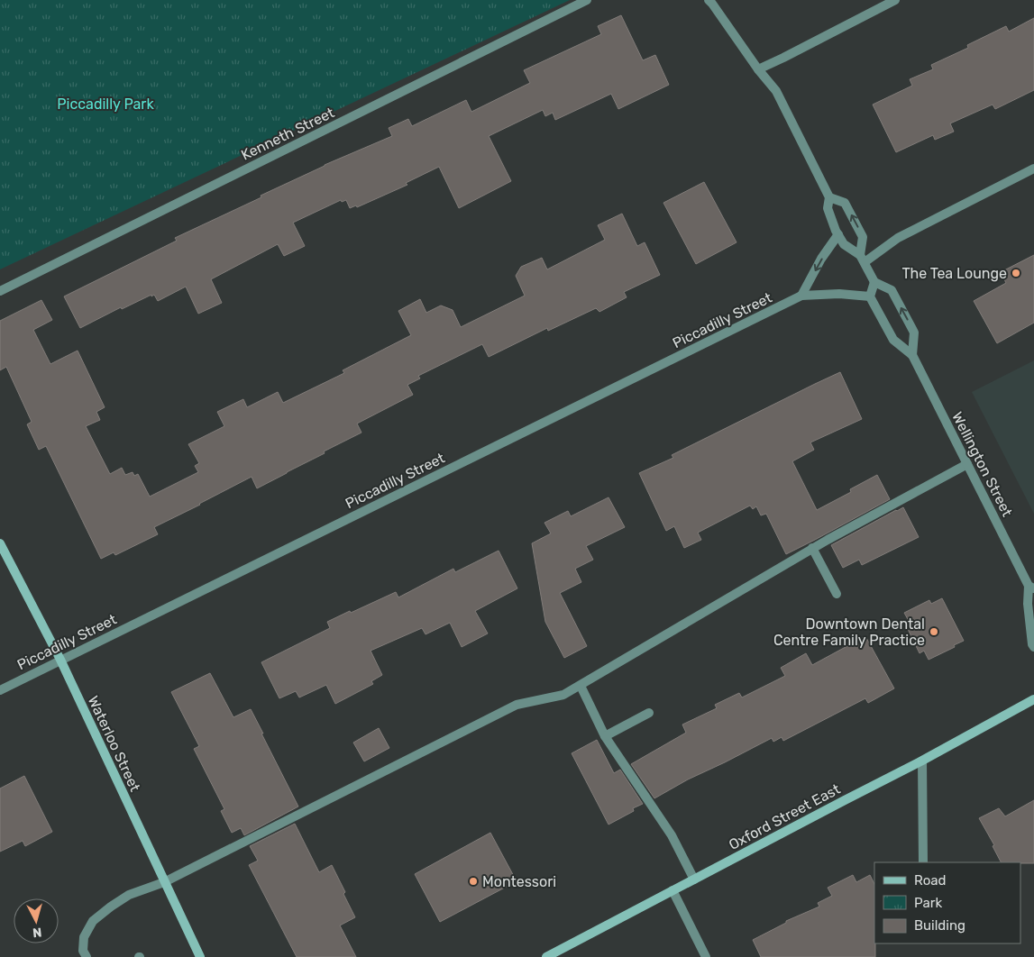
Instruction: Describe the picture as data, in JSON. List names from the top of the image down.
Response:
{
  "streets": {
    "main road": ["Waterloo Street", "Oxford Street East"],
    "street": ["Kenneth Street", "Piccadilly Street", "Wellington Street"]
  },
  "crossings": [
    ["Piccadilly Street", "Wellington Street"],
    ["Piccadilly Street", "Waterloo Street"]
  ],
  "parks": ["Piccadilly Park"],
  "places": ["The Tea Lounge", "Downtown Dental Centre Family Practice", "Montessori"],
  "legend": ["Road", "Park", "Building"],
  "north": "bottom"
}
